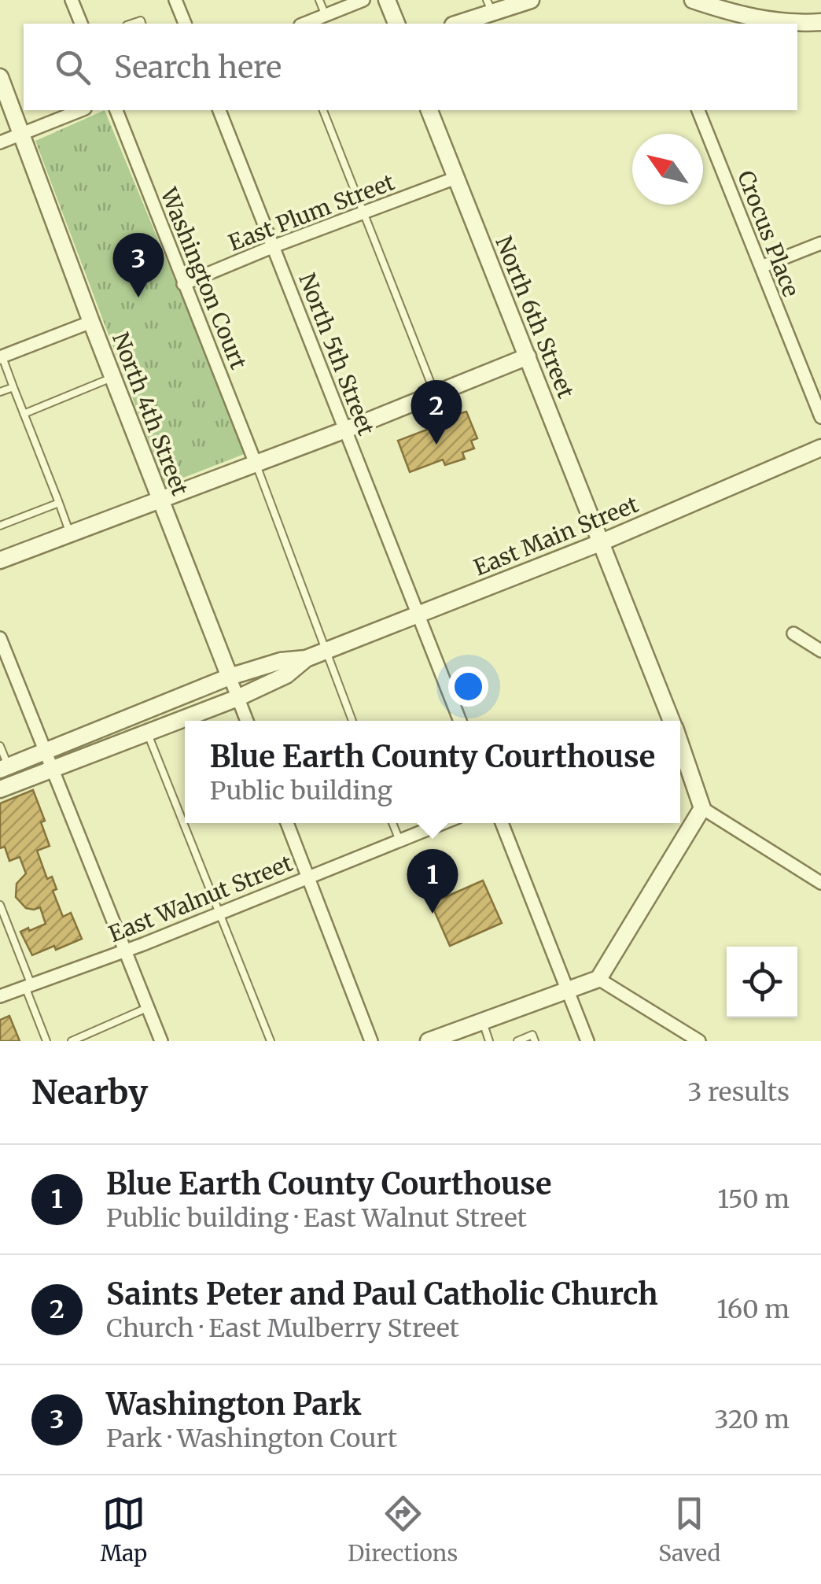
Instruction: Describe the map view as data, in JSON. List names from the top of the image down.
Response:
{
  "streets": {
    "street": [
      "East Plum Street",
      "Crocus Place",
      "Washington Court",
      "North 6th Street",
      "North 5th Street",
      "North 4th Street",
      "East Main Street",
      "East Walnut Street"
    ]
  },
  "crossings": [
    ["East Plum Street", "Washington Court"],
    ["East Plum Street", "North 6th Street"],
    ["East Plum Street", "North 5th Street"],
    ["North 6th Street", "East Main Street"],
    ["North 5th Street", "East Main Street"],
    ["North 4th Street", "East Main Street"]
  ],
  "north": "top left",
  "page": {
    "search": "Search here",
    "pins": ["3", "2", "1"],
    "popup": ["Blue Earth County Courthouse", "Public building"],
    "heading": ["Nearby", "3 results"],
    "list": [
      {
        "mark": "1",
        "name": "Blue Earth County Courthouse",
        "note": "Public building · East Walnut Street",
        "value": "150 m"
      },
      {
        "mark": "2",
        "name": "Saints Peter and Paul Catholic Church",
        "note": "Church · East Mulberry Street",
        "value": "160 m"
      },
      {
        "mark": "3",
        "name": "Washington Park",
        "note": "Park · Washington Court",
        "value": "320 m"
      }
    ],
    "nav": ["Map", "Directions", "Saved"]
  }
}
